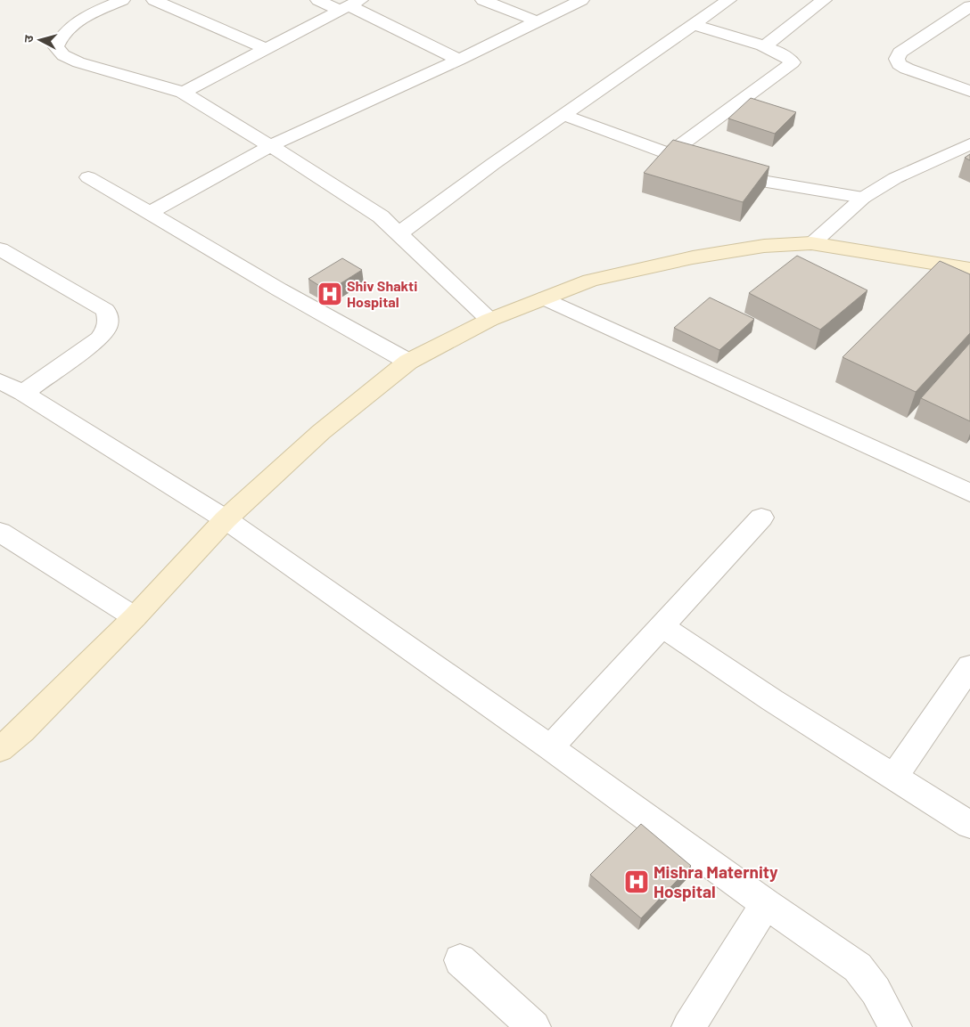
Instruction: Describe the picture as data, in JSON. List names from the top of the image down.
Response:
{
  "places": {
    "hospital": ["Shiv Shakti Hospital", "Mishra Maternity Hospital"]
  },
  "north": "left"
}
